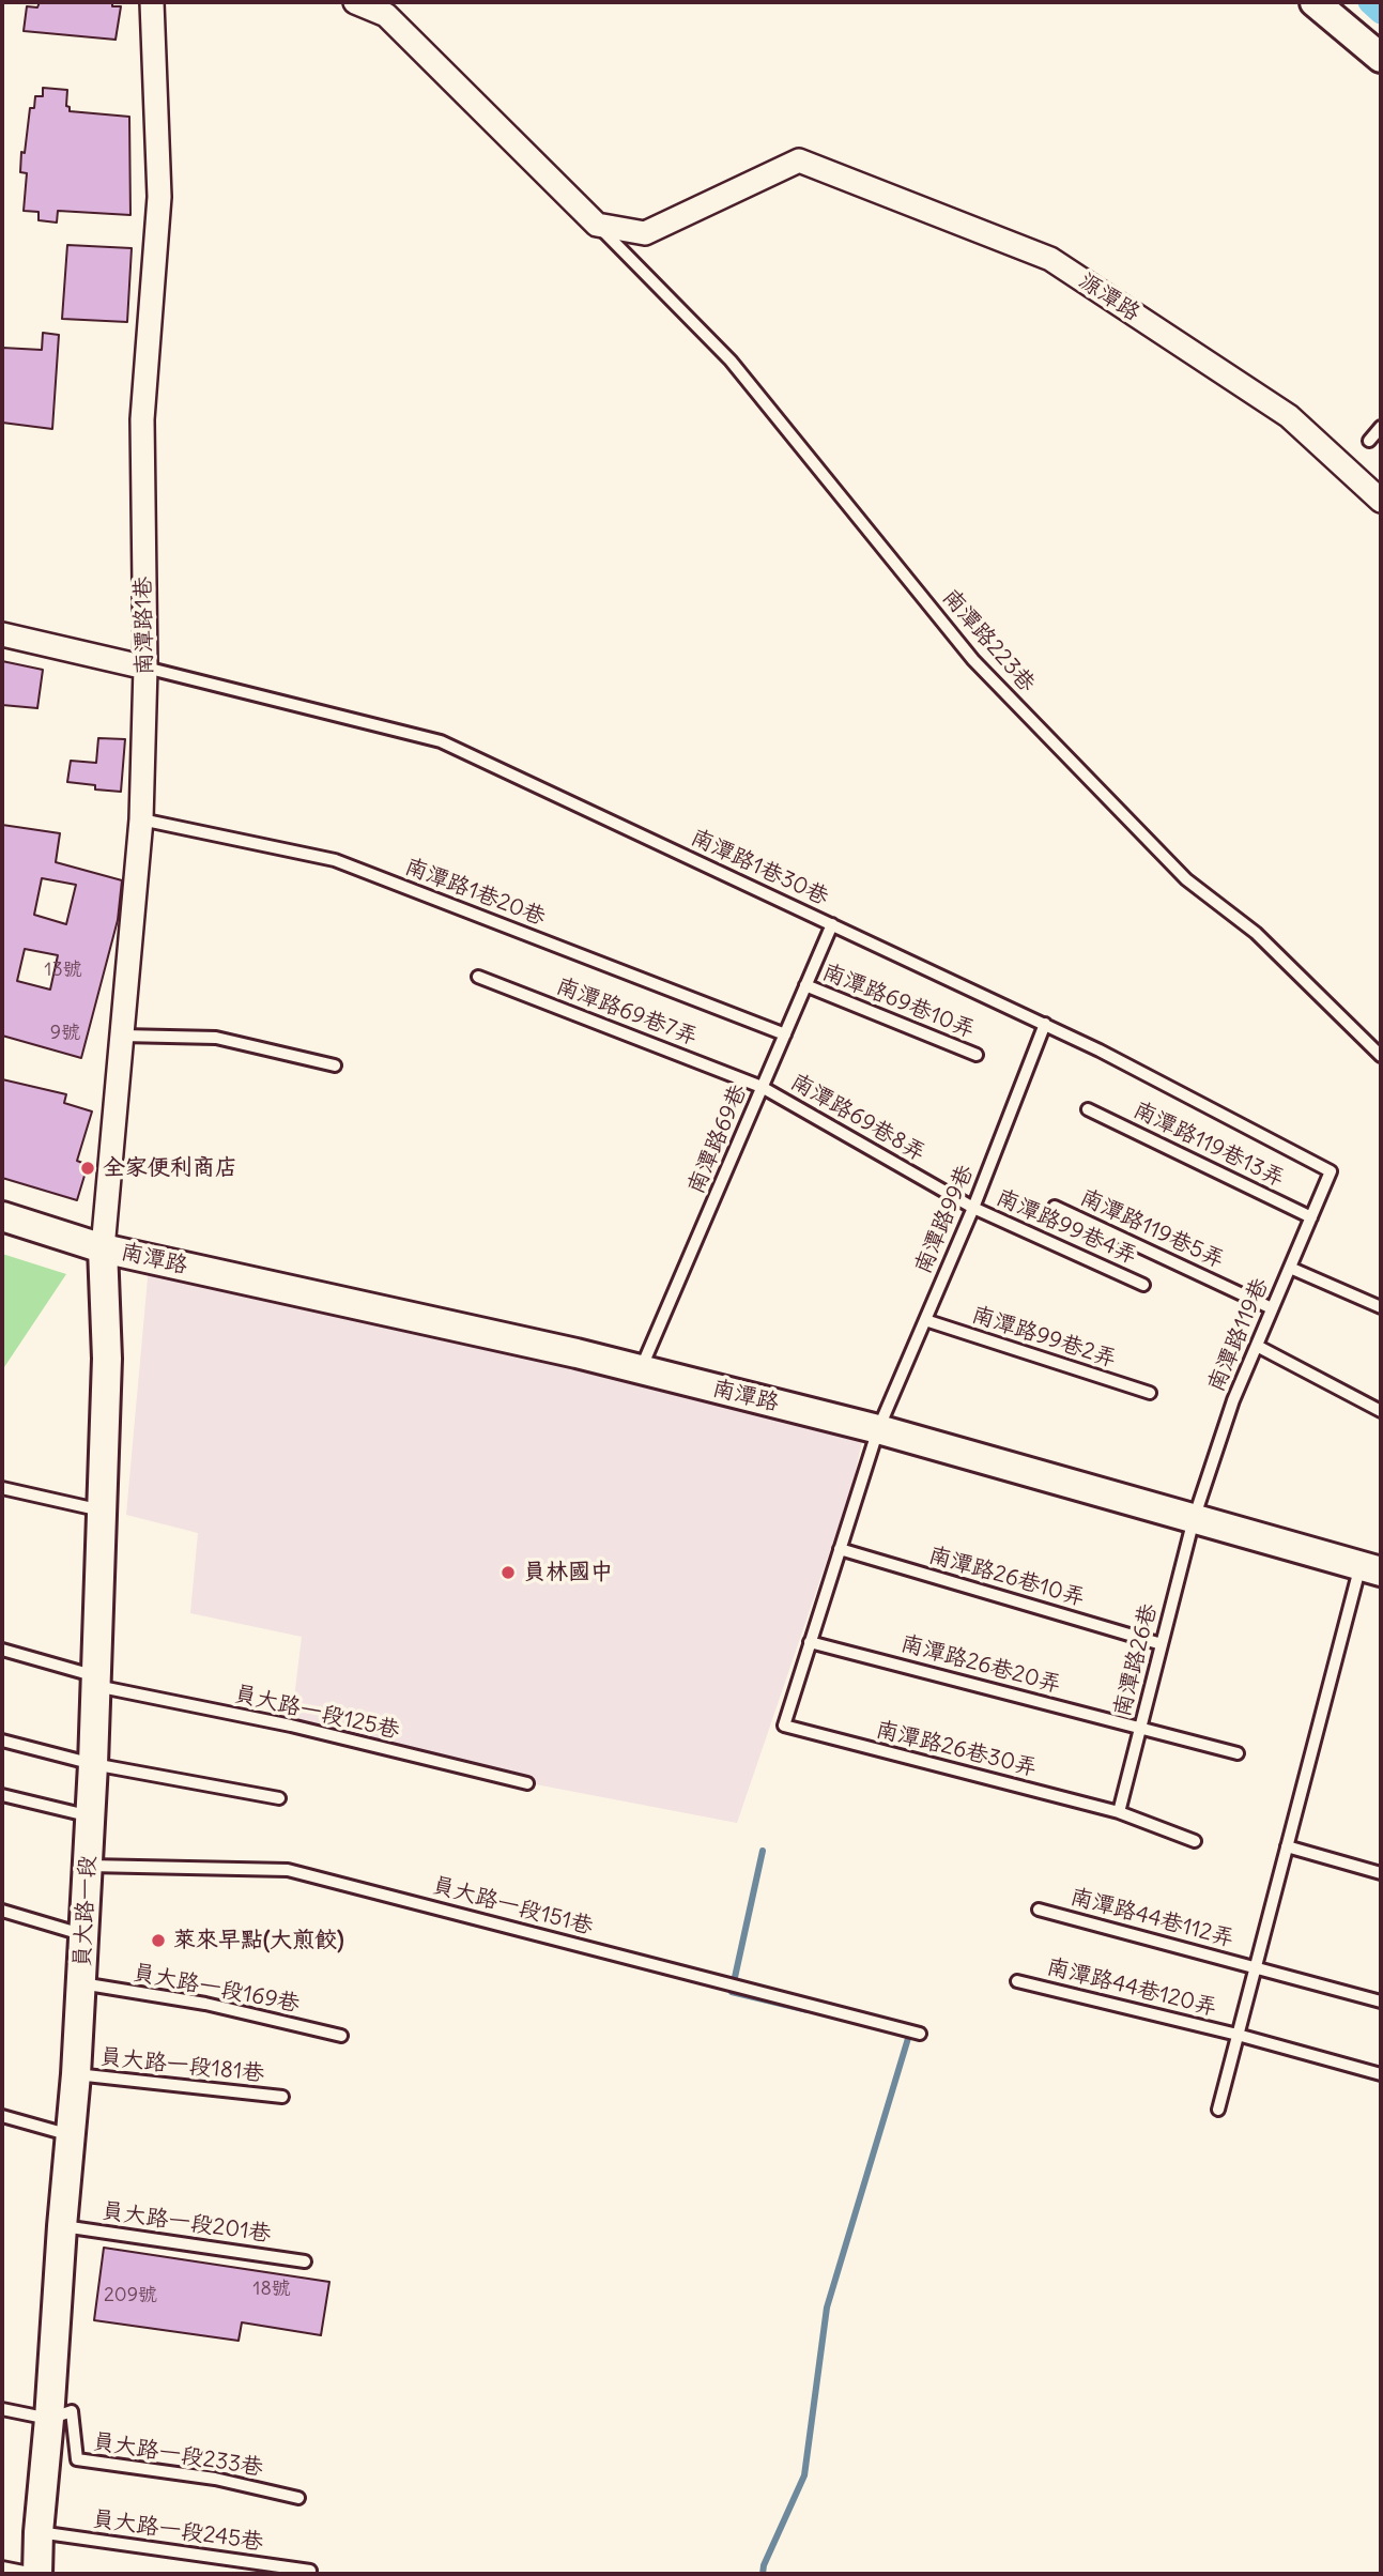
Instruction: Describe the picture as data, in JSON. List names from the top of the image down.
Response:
{
  "streets": {
    "street": [
      "源潭路",
      "南潭路1巷",
      "南潭路",
      "員大路一段"
    ],
    "lane": [
      "南潭路223巷",
      "南潭路1巷30巷",
      "南潭路1巷20巷",
      "南潭路69巷10弄",
      "南潭路69巷7弄",
      "南潭路69巷8弄",
      "南潭路69巷",
      "南潭路119巷13弄",
      "南潭路99巷",
      "南潭路99巷4弄",
      "南潭路119巷5弄",
      "南潭路119巷",
      "南潭路99巷2弄",
      "南潭路26巷10弄",
      "南潭路26巷",
      "南潭路26巷20弄",
      "員大路一段125巷",
      "南潭路26巷30弄",
      "員大路一段151巷",
      "南潭路44巷112弄",
      "南潭路44巷120弄",
      "員大路一段169巷",
      "員大路一段181巷",
      "員大路一段201巷",
      "員大路一段233巷",
      "員大路一段245巷"
    ]
  },
  "crossings": [
    ["源潭路", "南潭路223巷"],
    ["南潭路1巷", "南潭路1巷30巷"],
    ["南潭路1巷", "南潭路1巷20巷"],
    ["南潭路1巷", "南潭路"],
    ["南潭路1巷", "員大路一段"],
    ["南潭路1巷30巷", "南潭路69巷"],
    ["南潭路1巷30巷", "南潭路99巷"],
    ["南潭路1巷30巷", "南潭路119巷"],
    ["南潭路1巷20巷", "南潭路69巷"],
    ["南潭路69巷10弄", "南潭路69巷"],
    ["南潭路69巷7弄", "南潭路69巷8弄"],
    ["南潭路69巷7弄", "南潭路69巷"],
    ["南潭路69巷8弄", "南潭路69巷"],
    ["南潭路69巷8弄", "南潭路99巷"],
    ["南潭路69巷8弄", "南潭路99巷4弄"],
    ["南潭路69巷", "南潭路"],
    ["南潭路119巷13弄", "南潭路119巷"],
    ["南潭路99巷", "南潭路99巷4弄"],
    ["南潭路99巷", "南潭路"],
    ["南潭路99巷", "南潭路99巷2弄"],
    ["南潭路99巷", "南潭路26巷10弄"],
    ["南潭路99巷", "南潭路26巷20弄"],
    ["南潭路99巷", "南潭路26巷30弄"],
    ["南潭路119巷5弄", "南潭路119巷"],
    ["南潭路", "南潭路119巷"],
    ["南潭路", "南潭路26巷"],
    ["南潭路", "員大路一段"],
    ["南潭路119巷", "南潭路26巷"],
    ["南潭路26巷10弄", "南潭路26巷"],
    ["南潭路26巷", "南潭路26巷20弄"],
    ["南潭路26巷", "南潭路26巷30弄"],
    ["員大路一段125巷", "員大路一段"],
    ["員大路一段151巷", "員大路一段"],
    ["員大路一段", "員大路一段169巷"],
    ["員大路一段", "員大路一段181巷"],
    ["員大路一段", "員大路一段201巷"],
    ["員大路一段", "員大路一段233巷"],
    ["員大路一段", "員大路一段245巷"]
  ],
  "places": ["全家便利商店", "員林國中", "萊來早點(大煎餃)"],
  "house_numbers": [
    "13號",
    "9號",
    "18號",
    "209號"
  ]
}
